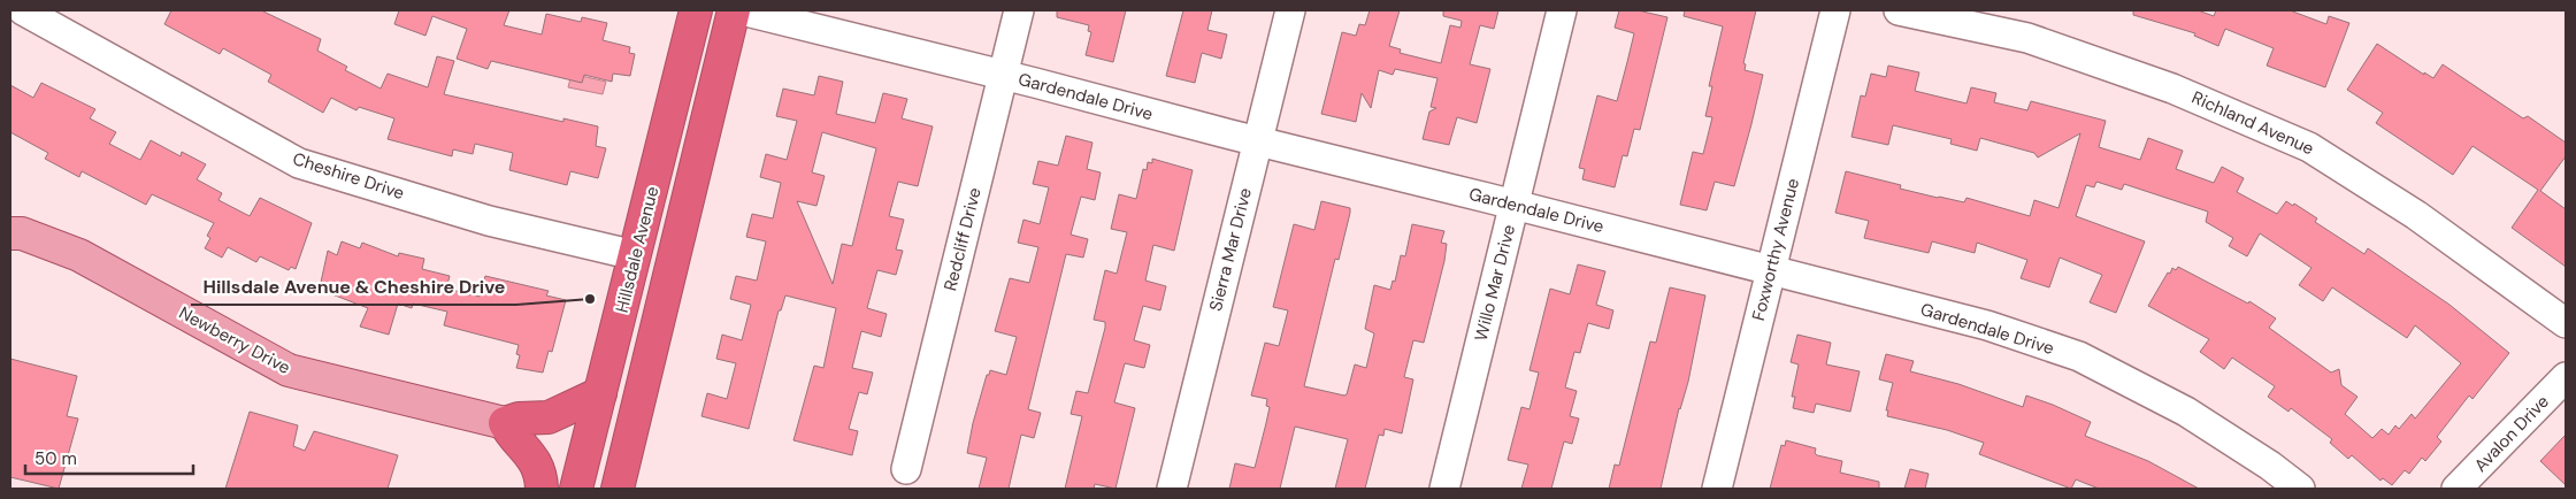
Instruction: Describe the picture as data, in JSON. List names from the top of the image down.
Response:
{
  "streets": {
    "highway": ["Hillsdale Avenue"],
    "main road": ["Newberry Drive"],
    "street": [
      "Gardendale Drive",
      "Richland Avenue",
      "Cheshire Drive",
      "Redcliff Drive",
      "Sierra Mar Drive",
      "Foxworthy Avenue",
      "Willo Mar Drive",
      "Avalon Drive"
    ]
  },
  "crossings": [
    ["Gardendale Drive", "Redcliff Drive"],
    ["Gardendale Drive", "Sierra Mar Drive"],
    ["Gardendale Drive", "Foxworthy Avenue"],
    ["Gardendale Drive", "Willo Mar Drive"],
    ["Cheshire Drive", "Hillsdale Avenue"]
  ],
  "places": ["Hillsdale Avenue & Cheshire Drive"],
  "scale_bar": "50 m"
}
